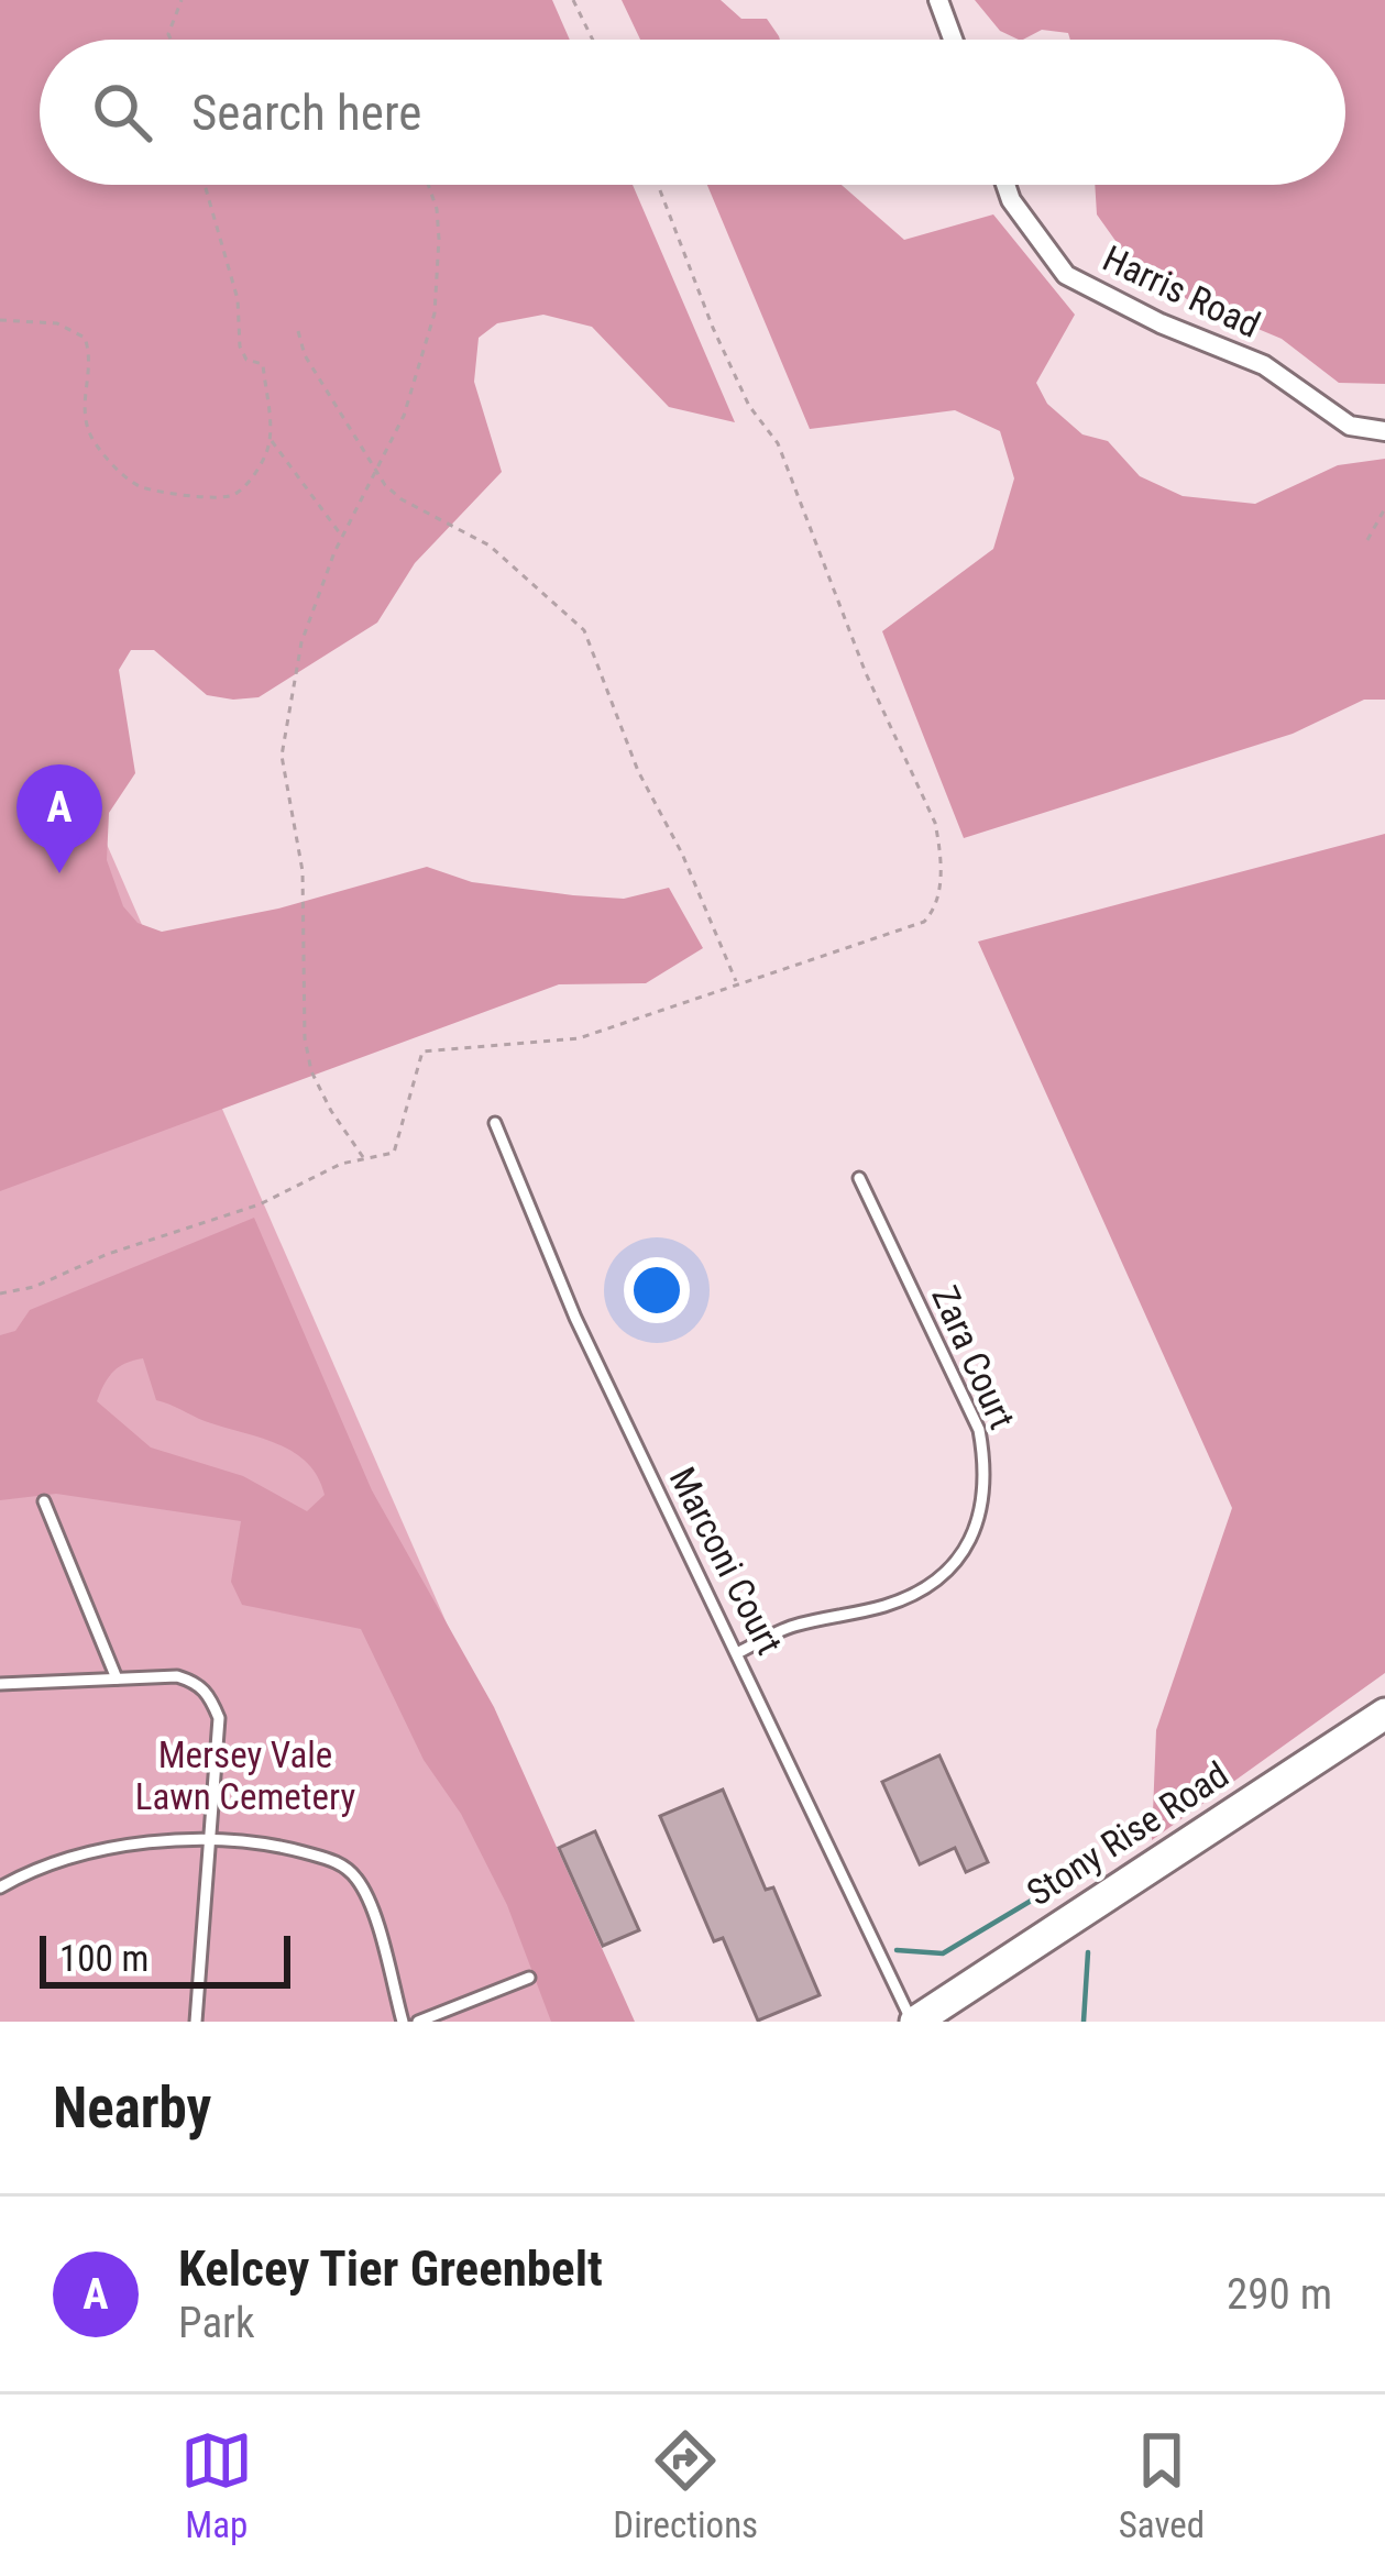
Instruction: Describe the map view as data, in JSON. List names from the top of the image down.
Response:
{
  "streets": {
    "main road": ["Stony Rise Road"],
    "street": ["Harris Road"],
    "lane": ["Zara Court", "Marconi Court"]
  },
  "crossings": [
    ["Zara Court", "Marconi Court"],
    ["Marconi Court", "Stony Rise Road"]
  ],
  "parks": ["Mersey Vale Lawn Cemetery"],
  "scale_bar": "100 m",
  "page": {
    "search": "Search here",
    "pins": "A",
    "scale": "100 m",
    "heading": "Nearby",
    "list": [
      {
        "mark": "A",
        "name": "Kelcey Tier Greenbelt",
        "note": "Park",
        "value": "290 m"
      }
    ],
    "nav": ["Map", "Directions", "Saved"]
  }
}
